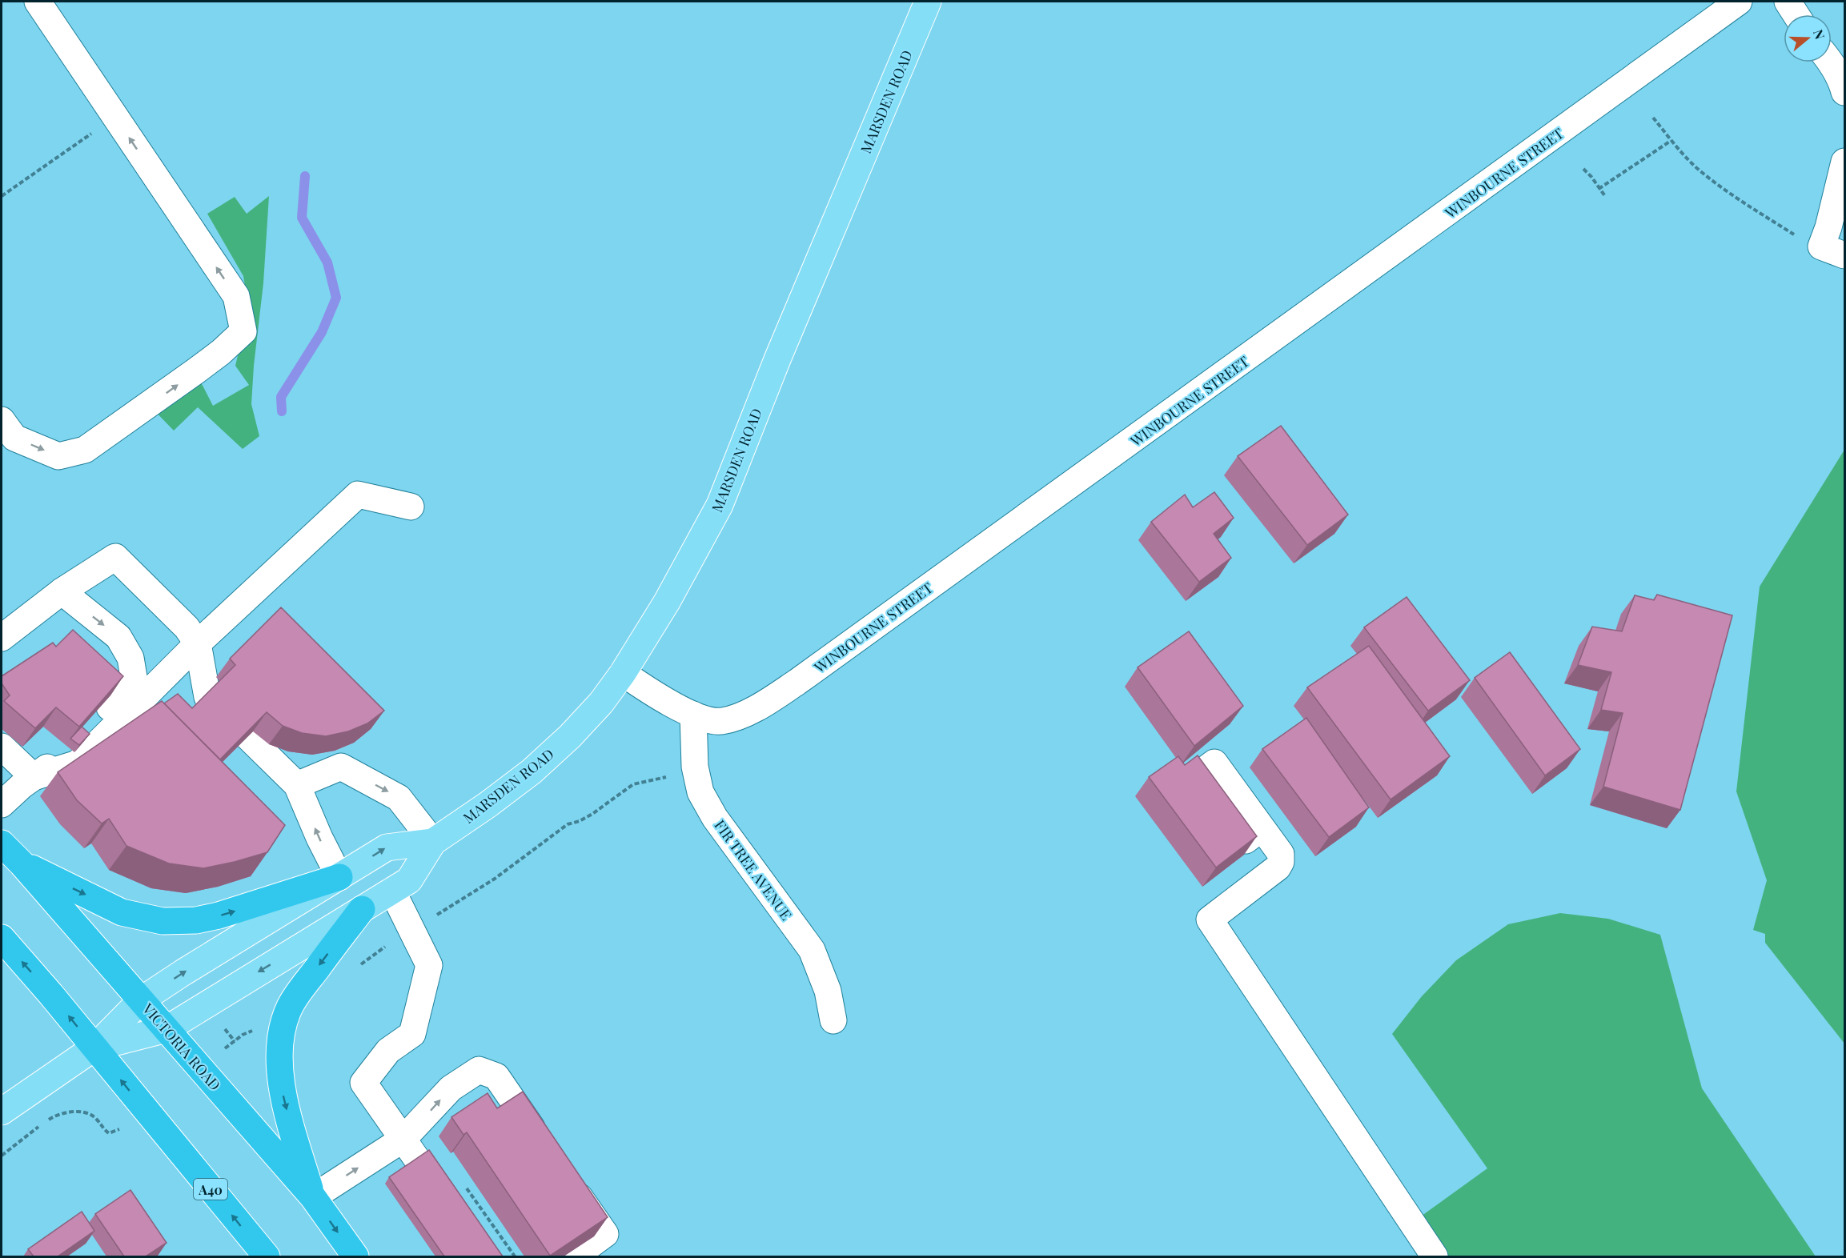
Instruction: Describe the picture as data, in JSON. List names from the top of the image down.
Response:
{
  "streets": {
    "highway": ["VICTORIA ROAD", "A40"],
    "main road": ["MARSDEN ROAD"],
    "street": ["WINBOURNE STREET", "FIR TREE AVENUE"]
  },
  "crossings": [
    ["MARSDEN ROAD", "WINBOURNE STREET"],
    ["MARSDEN ROAD", "VICTORIA ROAD"],
    ["MARSDEN ROAD", "A40"],
    ["WINBOURNE STREET", "FIR TREE AVENUE"]
  ],
  "north": "right"
}
